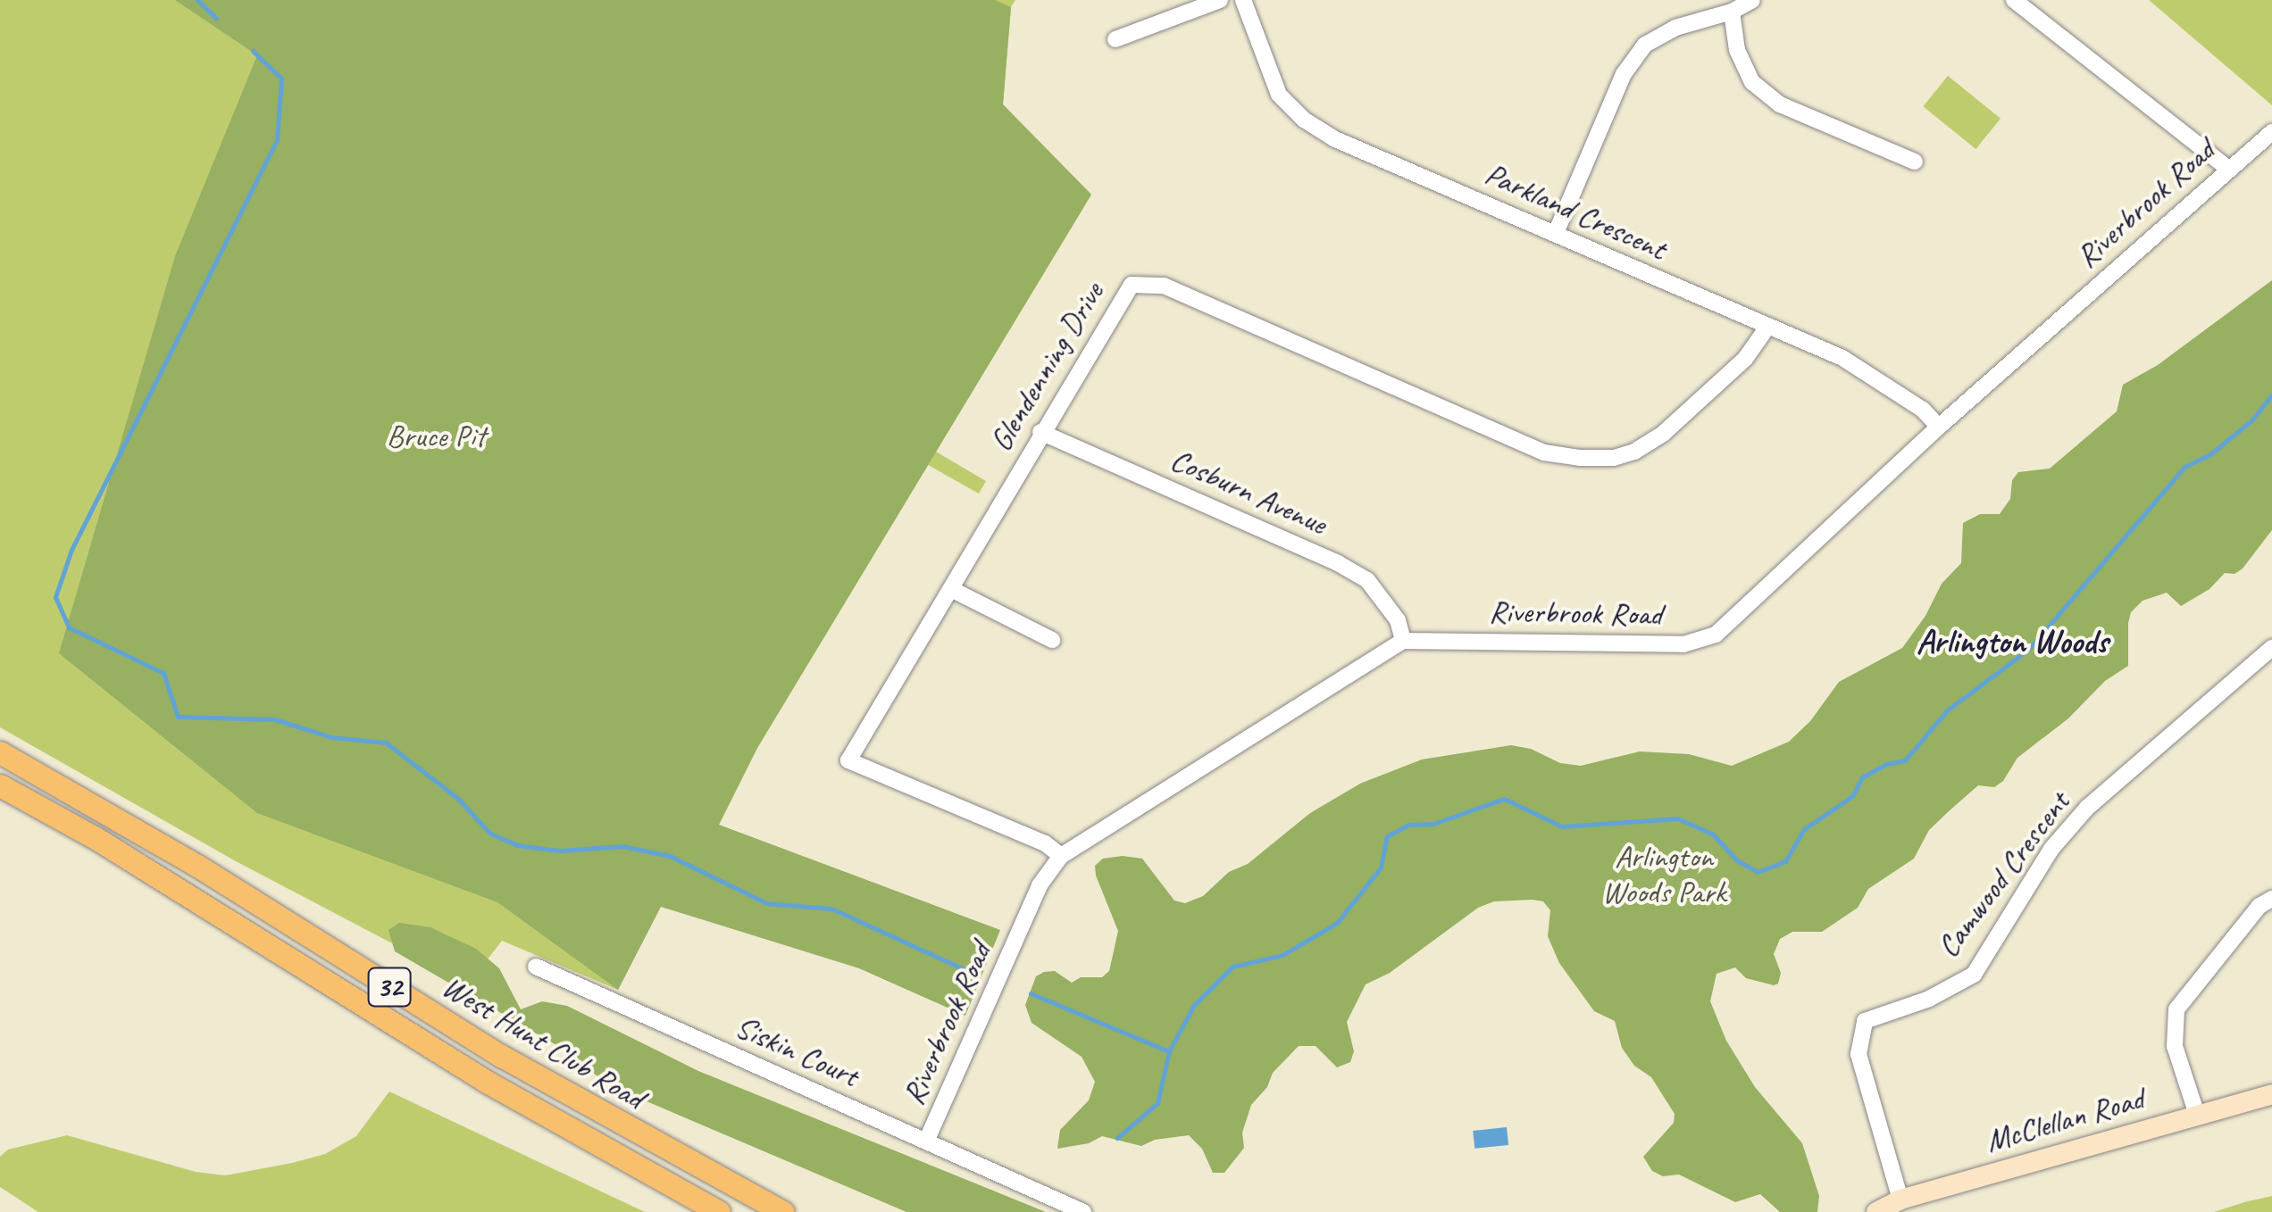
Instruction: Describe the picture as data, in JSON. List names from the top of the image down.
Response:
{
  "streets": {
    "main road": ["32", "West Hunt Club Road"],
    "street": [
      "Riverbrook Road",
      "Parkland Crescent",
      "Glendenning Drive",
      "Cosburn Avenue",
      "Camwood Crescent",
      "Siskin Court",
      "McClellan Road"
    ]
  },
  "crossings": [
    ["Riverbrook Road", "Parkland Crescent"],
    ["Riverbrook Road", "Glendenning Drive"],
    ["Riverbrook Road", "Cosburn Avenue"],
    ["Riverbrook Road", "Siskin Court"],
    ["Parkland Crescent", "Glendenning Drive"],
    ["Glendenning Drive", "Cosburn Avenue"],
    ["Camwood Crescent", "McClellan Road"]
  ],
  "districts": ["Arlington Woods"],
  "parks": ["Bruce Pit", "Arlington Woods Park"]
}
